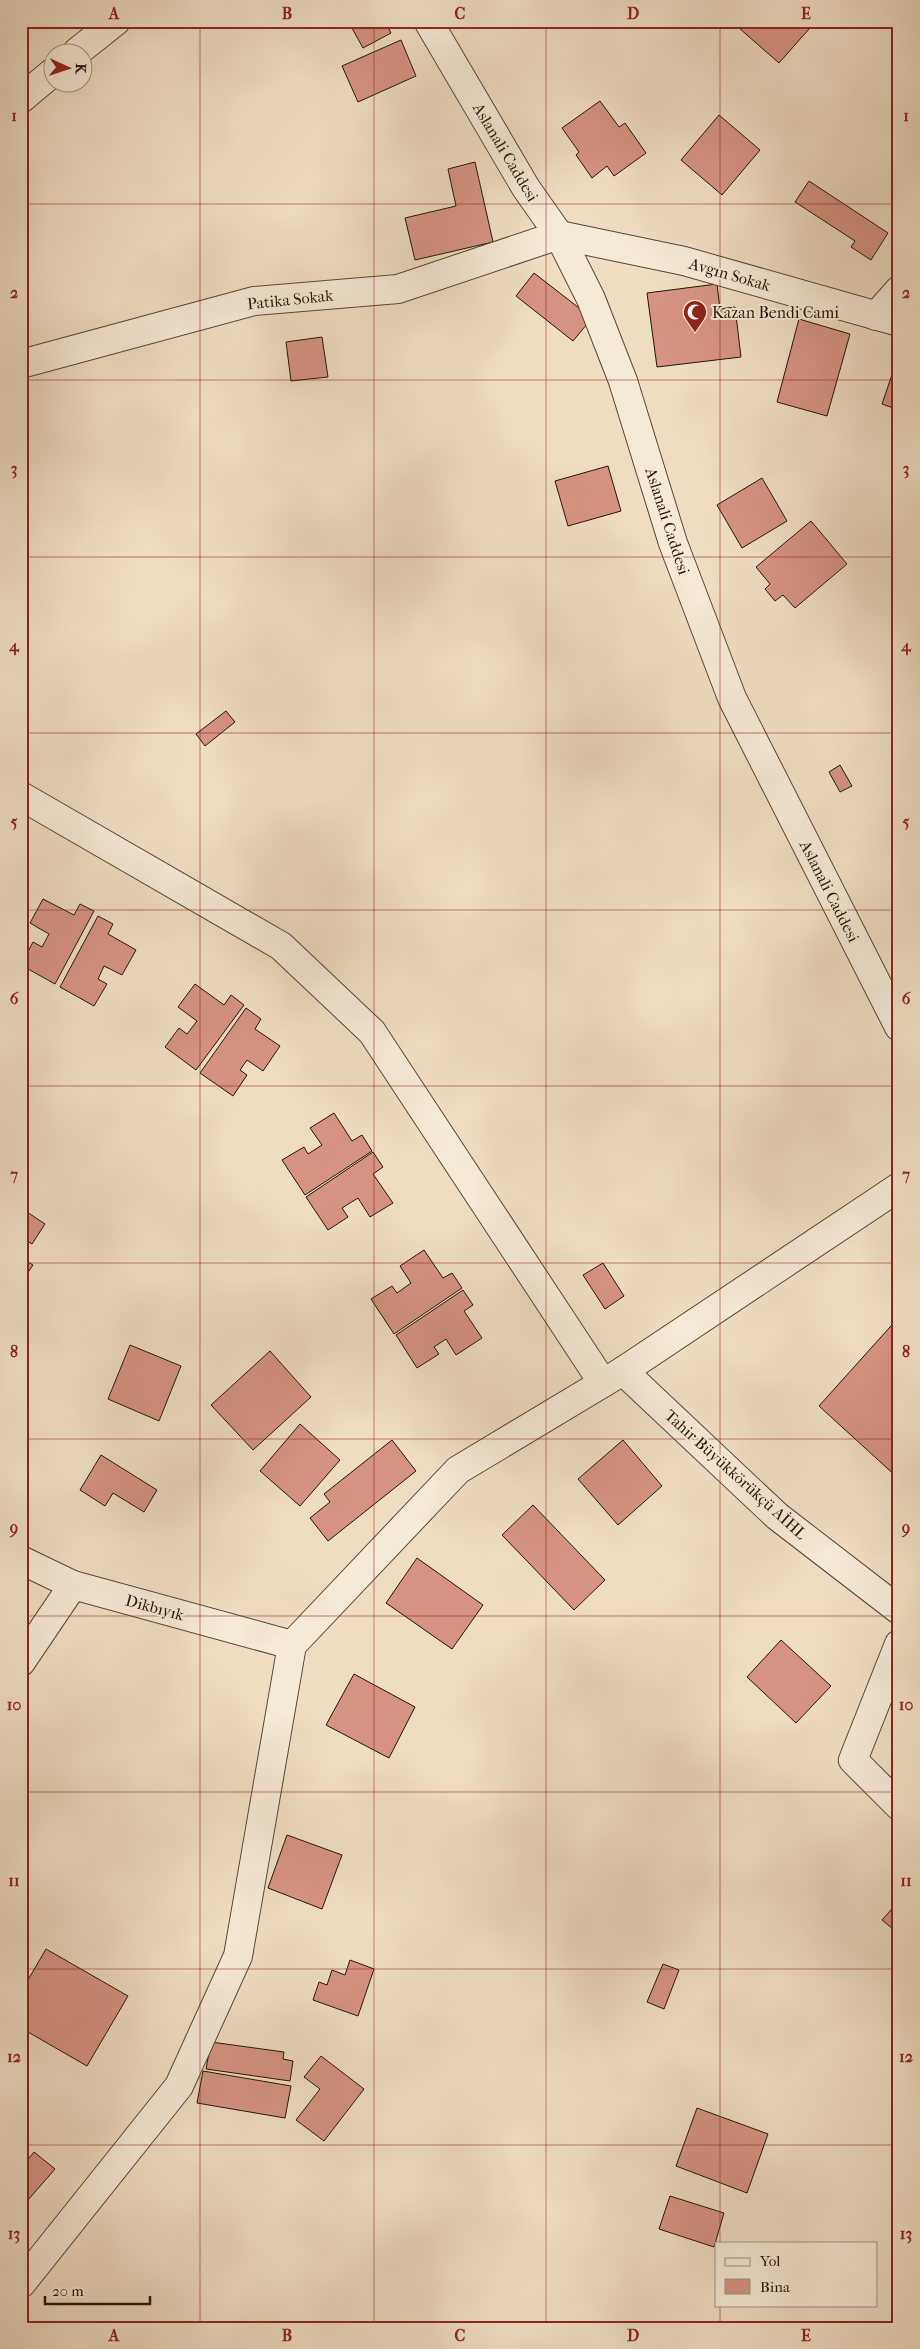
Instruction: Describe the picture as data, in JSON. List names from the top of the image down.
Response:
{
  "streets": {
    "street": [
      "Aslanali Caddesi",
      "Avgın Sokak",
      "Patika Sokak",
      "Tahir Büyükkörükçü AİHL",
      "Dikbıyık"
    ]
  },
  "crossings": [
    ["Aslanali Caddesi", "Avgın Sokak"],
    ["Aslanali Caddesi", "Patika Sokak"],
    ["Avgın Sokak", "Patika Sokak"]
  ],
  "places": {
    "mosque": ["Kazan Bendi Cami"]
  },
  "legend": ["Yol", "Bina"],
  "scale_bar": "20 m",
  "north": "right",
  "grid": {
    "columns": [
      "A",
      "B",
      "C",
      "D",
      "E"
    ],
    "rows": [
      "1",
      "2",
      "3",
      "4",
      "5",
      "6",
      "7",
      "8",
      "9",
      "10",
      "11",
      "12",
      "13"
    ]
  }
}
